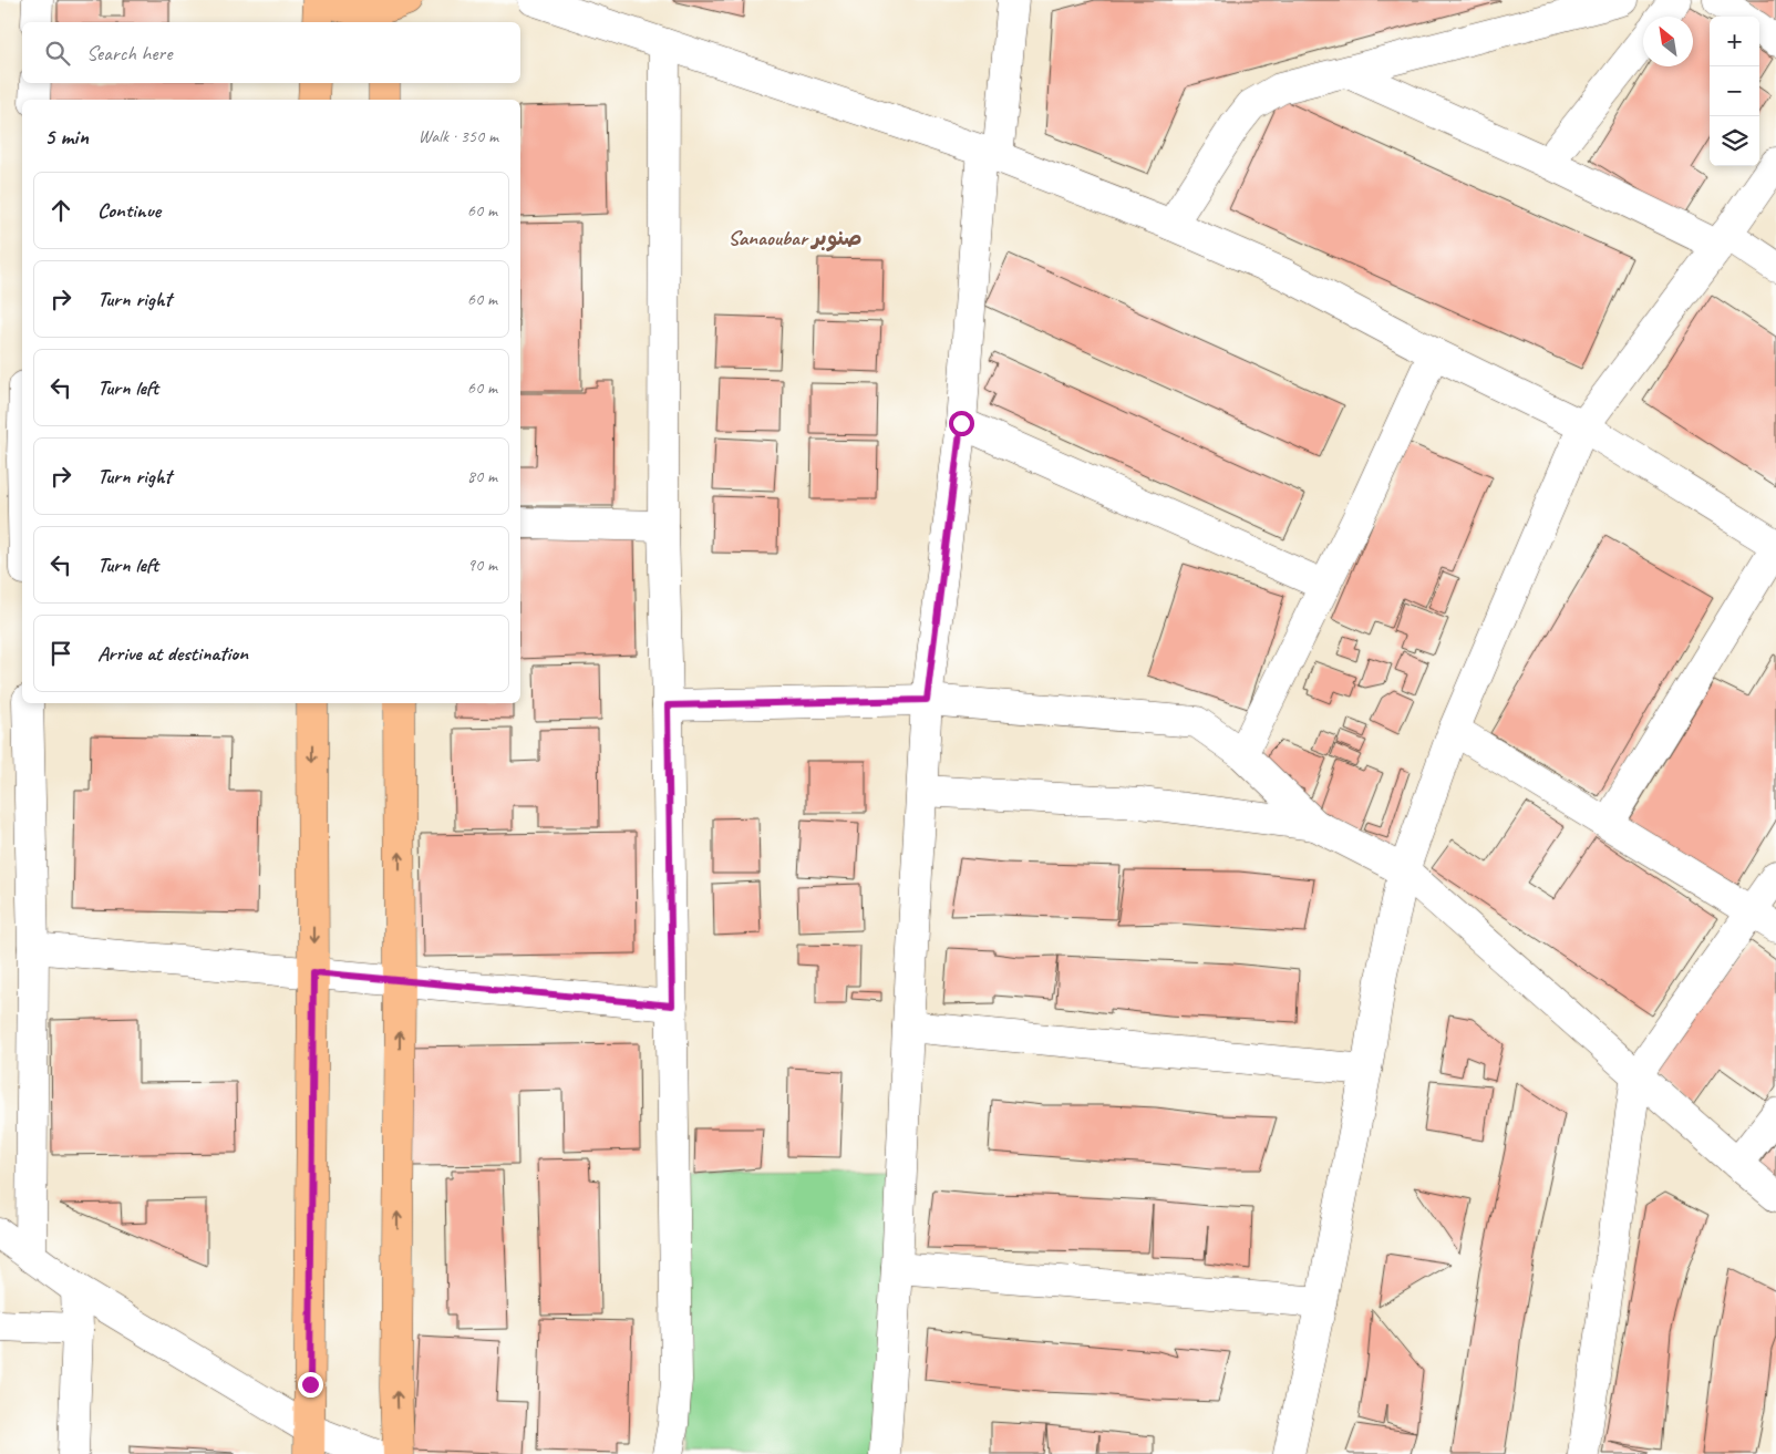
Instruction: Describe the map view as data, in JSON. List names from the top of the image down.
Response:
{
  "districts": ["Sanaoubar صنوبر"],
  "north": "top left",
  "page": {
    "map_buttons": ["+", "−"],
    "search": "Search here",
    "heading": ["5 min", "Walk · 350 m"],
    "list": [
      ["Continue", "60 m"],
      ["Turn right", "60 m"],
      ["Turn left", "60 m"],
      ["Turn right", "80 m"],
      ["Turn left", "90 m"],
      "Arrive at destination"
    ]
  }
}
